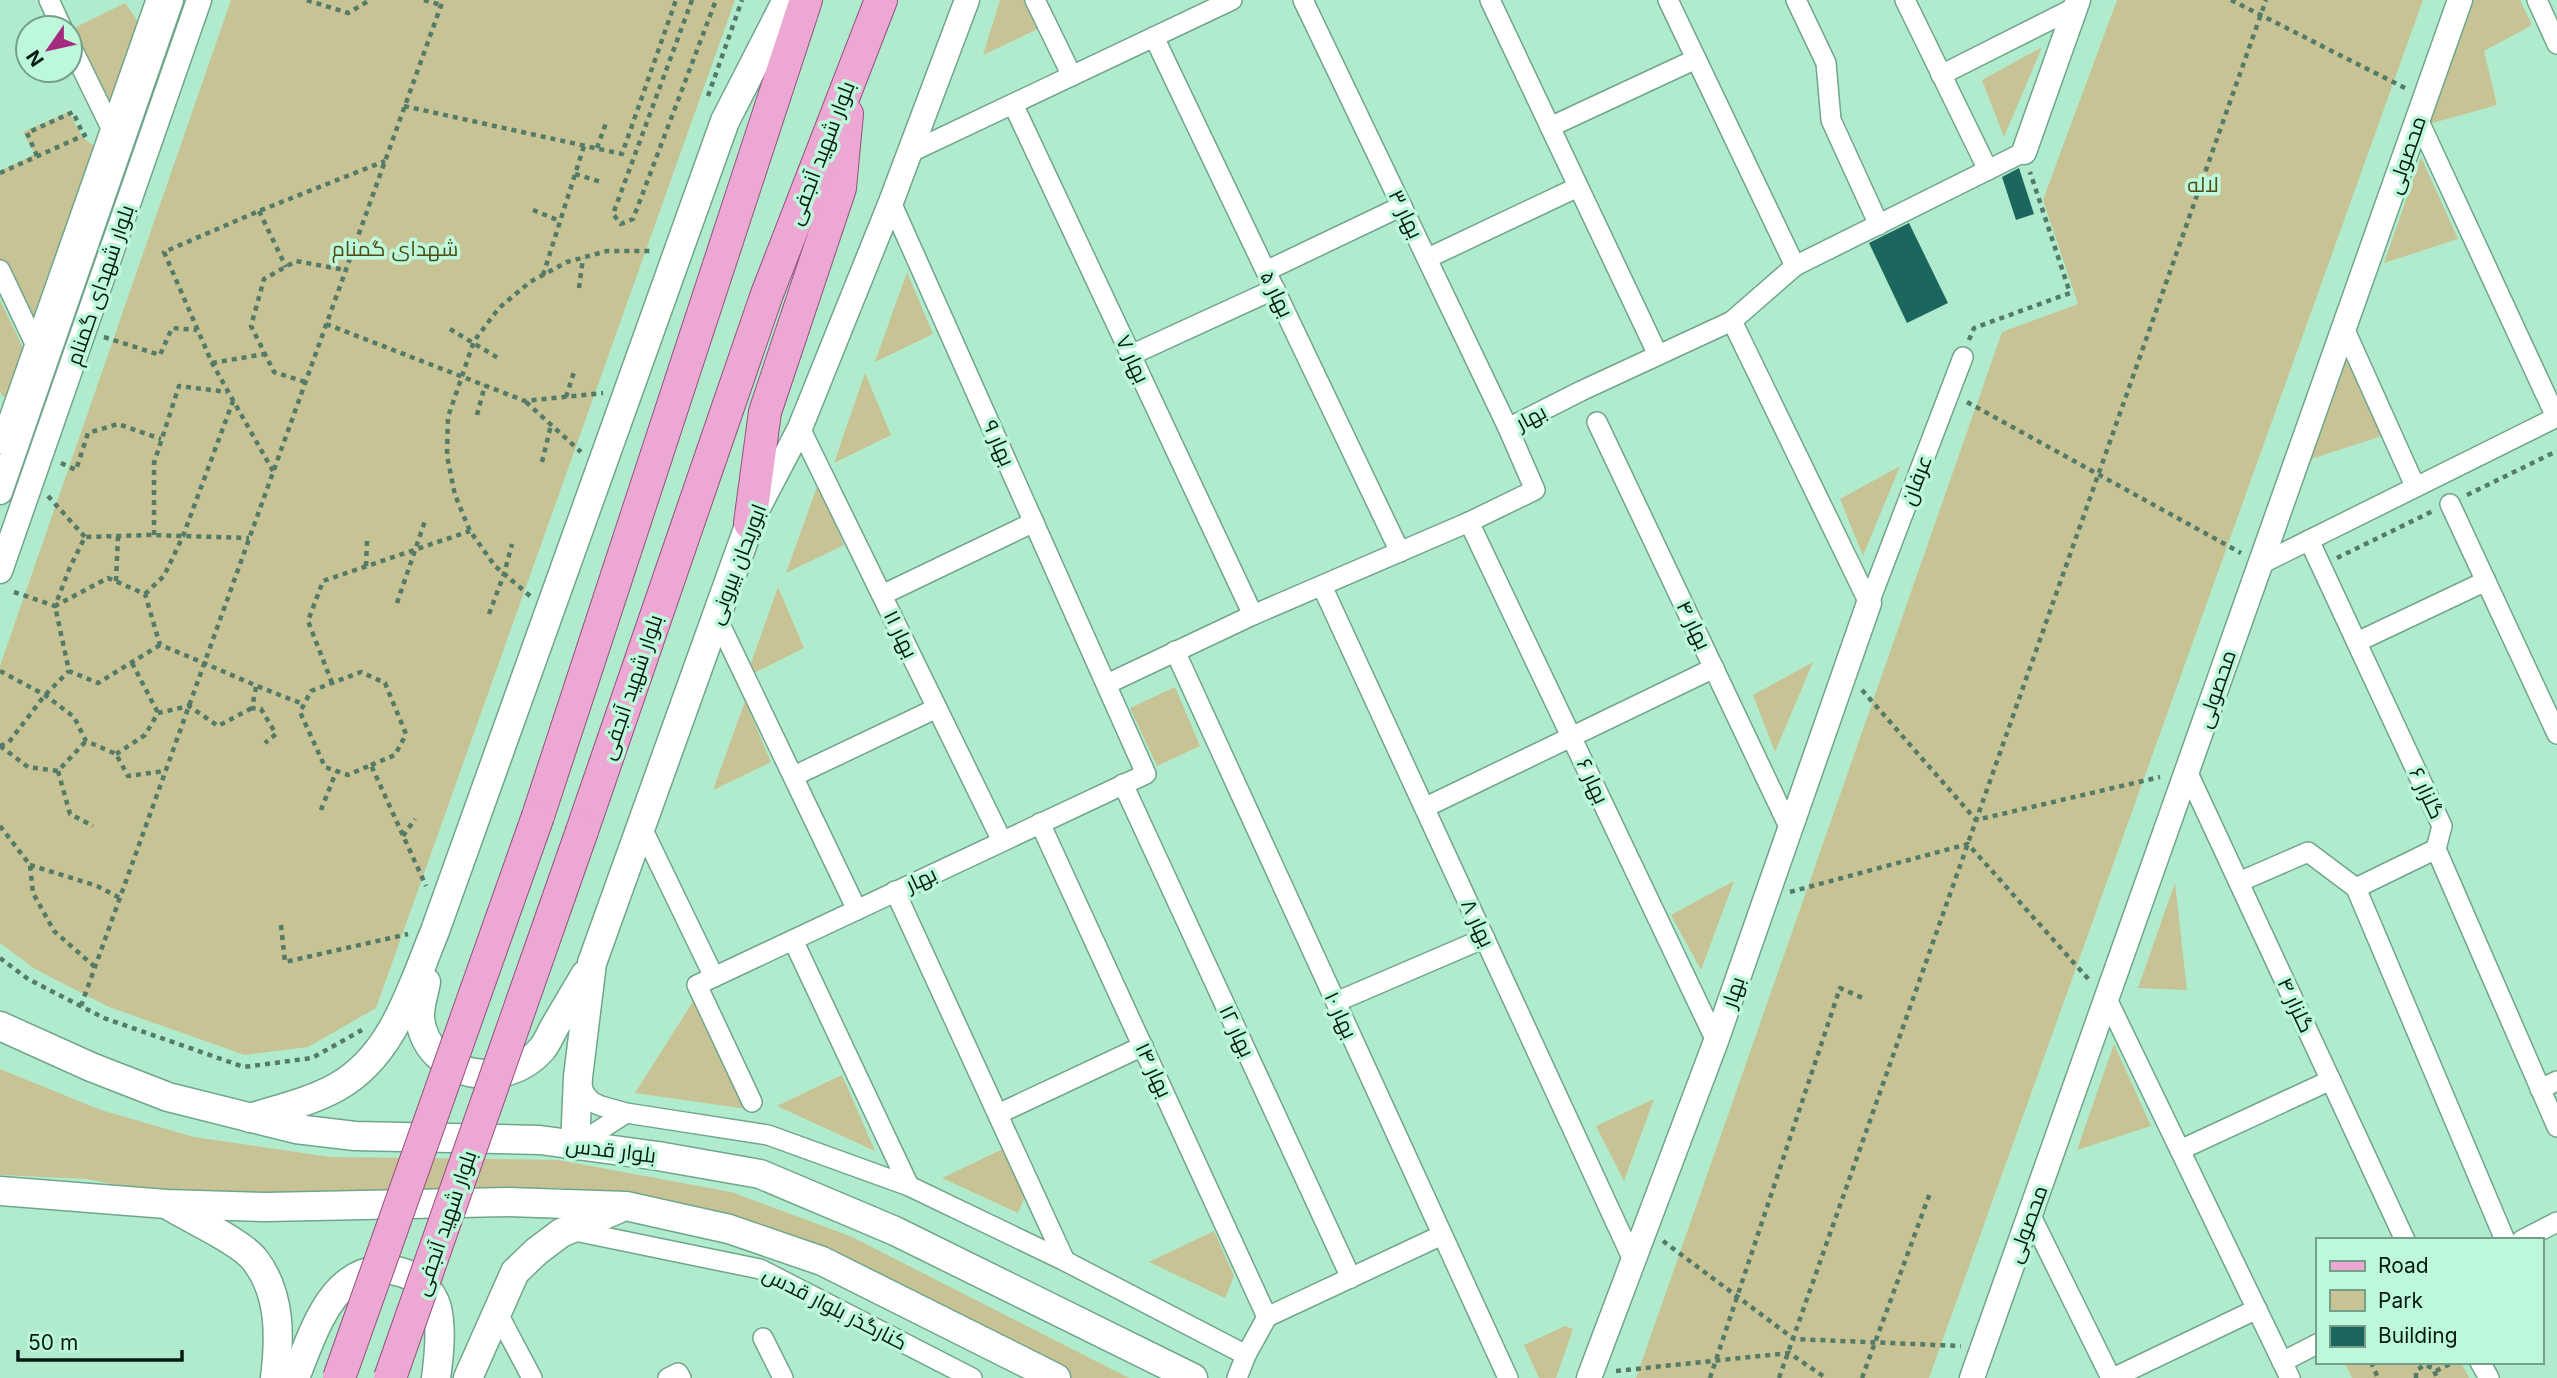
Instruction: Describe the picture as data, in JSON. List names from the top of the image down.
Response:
{
  "streets": {
    "main road": ["بلوار شهید آنجفی", "ابوریحان بیرونی", "بلوار قدس"],
    "street": [
      "محصولی",
      "بهار ۳",
      "بلوار شهدای گمنام",
      "بهار ۵",
      "بهار ۷",
      "بهار",
      "بهار ۹",
      "عرفان",
      "بهار ۴",
      "بهار ۱۱",
      "بهار ۶",
      "گلزار ۶",
      "بهار ۸",
      "گلزار ۴",
      "بهار ۱۰",
      "بهار ۱۲",
      "بهار ۱۴",
      "کنارگذر بلوار قدس"
    ]
  },
  "crossings": [
    ["محصولی", "گلزار ۴"],
    ["بهار ۳", "بهار"],
    ["بهار ۵", "بهار"],
    ["بهار ۷", "بهار"],
    ["بهار", "بهار ۹"],
    ["بهار", "عرفان"],
    ["بهار", "بهار ۴"],
    ["بهار", "بهار ۱۱"],
    ["بهار", "بهار ۶"],
    ["بهار", "بهار ۸"],
    ["بهار", "بهار ۱۰"],
    ["بهار", "بهار ۱۲"],
    ["بهار", "بهار ۱۴"],
    ["بهار ۹", "ابوریحان بیرونی"],
    ["ابوریحان بیرونی", "بهار ۱۱"],
    ["ابوریحان بیرونی", "بلوار قدس"]
  ],
  "parks": ["لاله", "شهدای گمنام"],
  "legend": ["Road", "Park", "Building"],
  "scale_bar": "50 m",
  "north": "bottom left"
}
